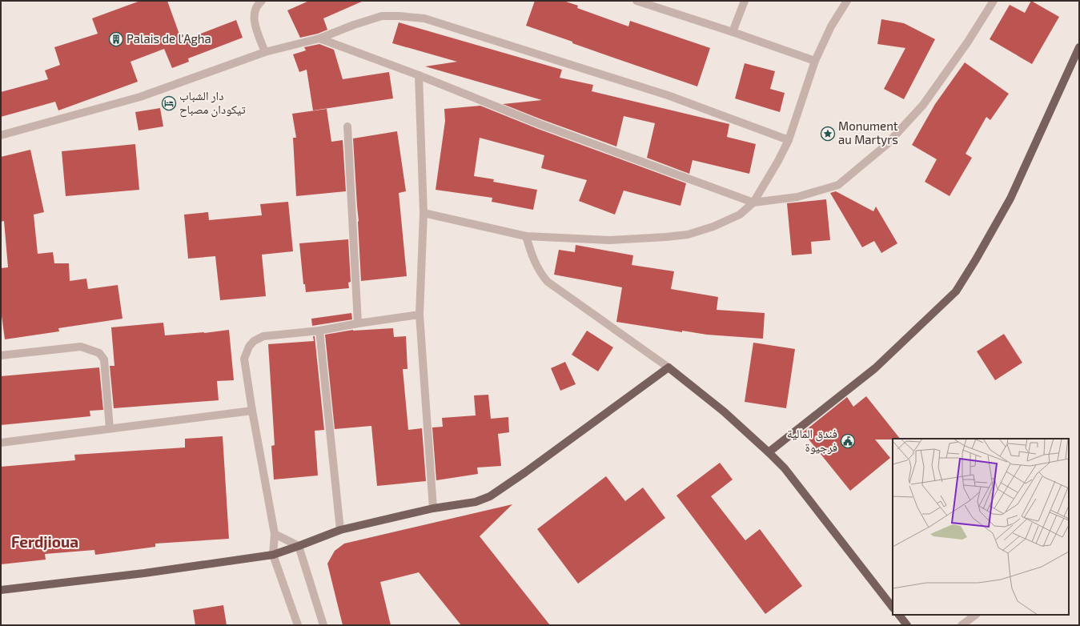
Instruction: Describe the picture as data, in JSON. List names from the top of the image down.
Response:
{
  "districts": ["Ferdjioua"],
  "places": {
    "building": ["Palais de l'Agha"],
    "hotel": ["دار الشباب تيكودان مصباح"],
    "place": ["Monument au Martyrs"],
    "public building": ["فندق المالية فرجيوة"]
  }
}
